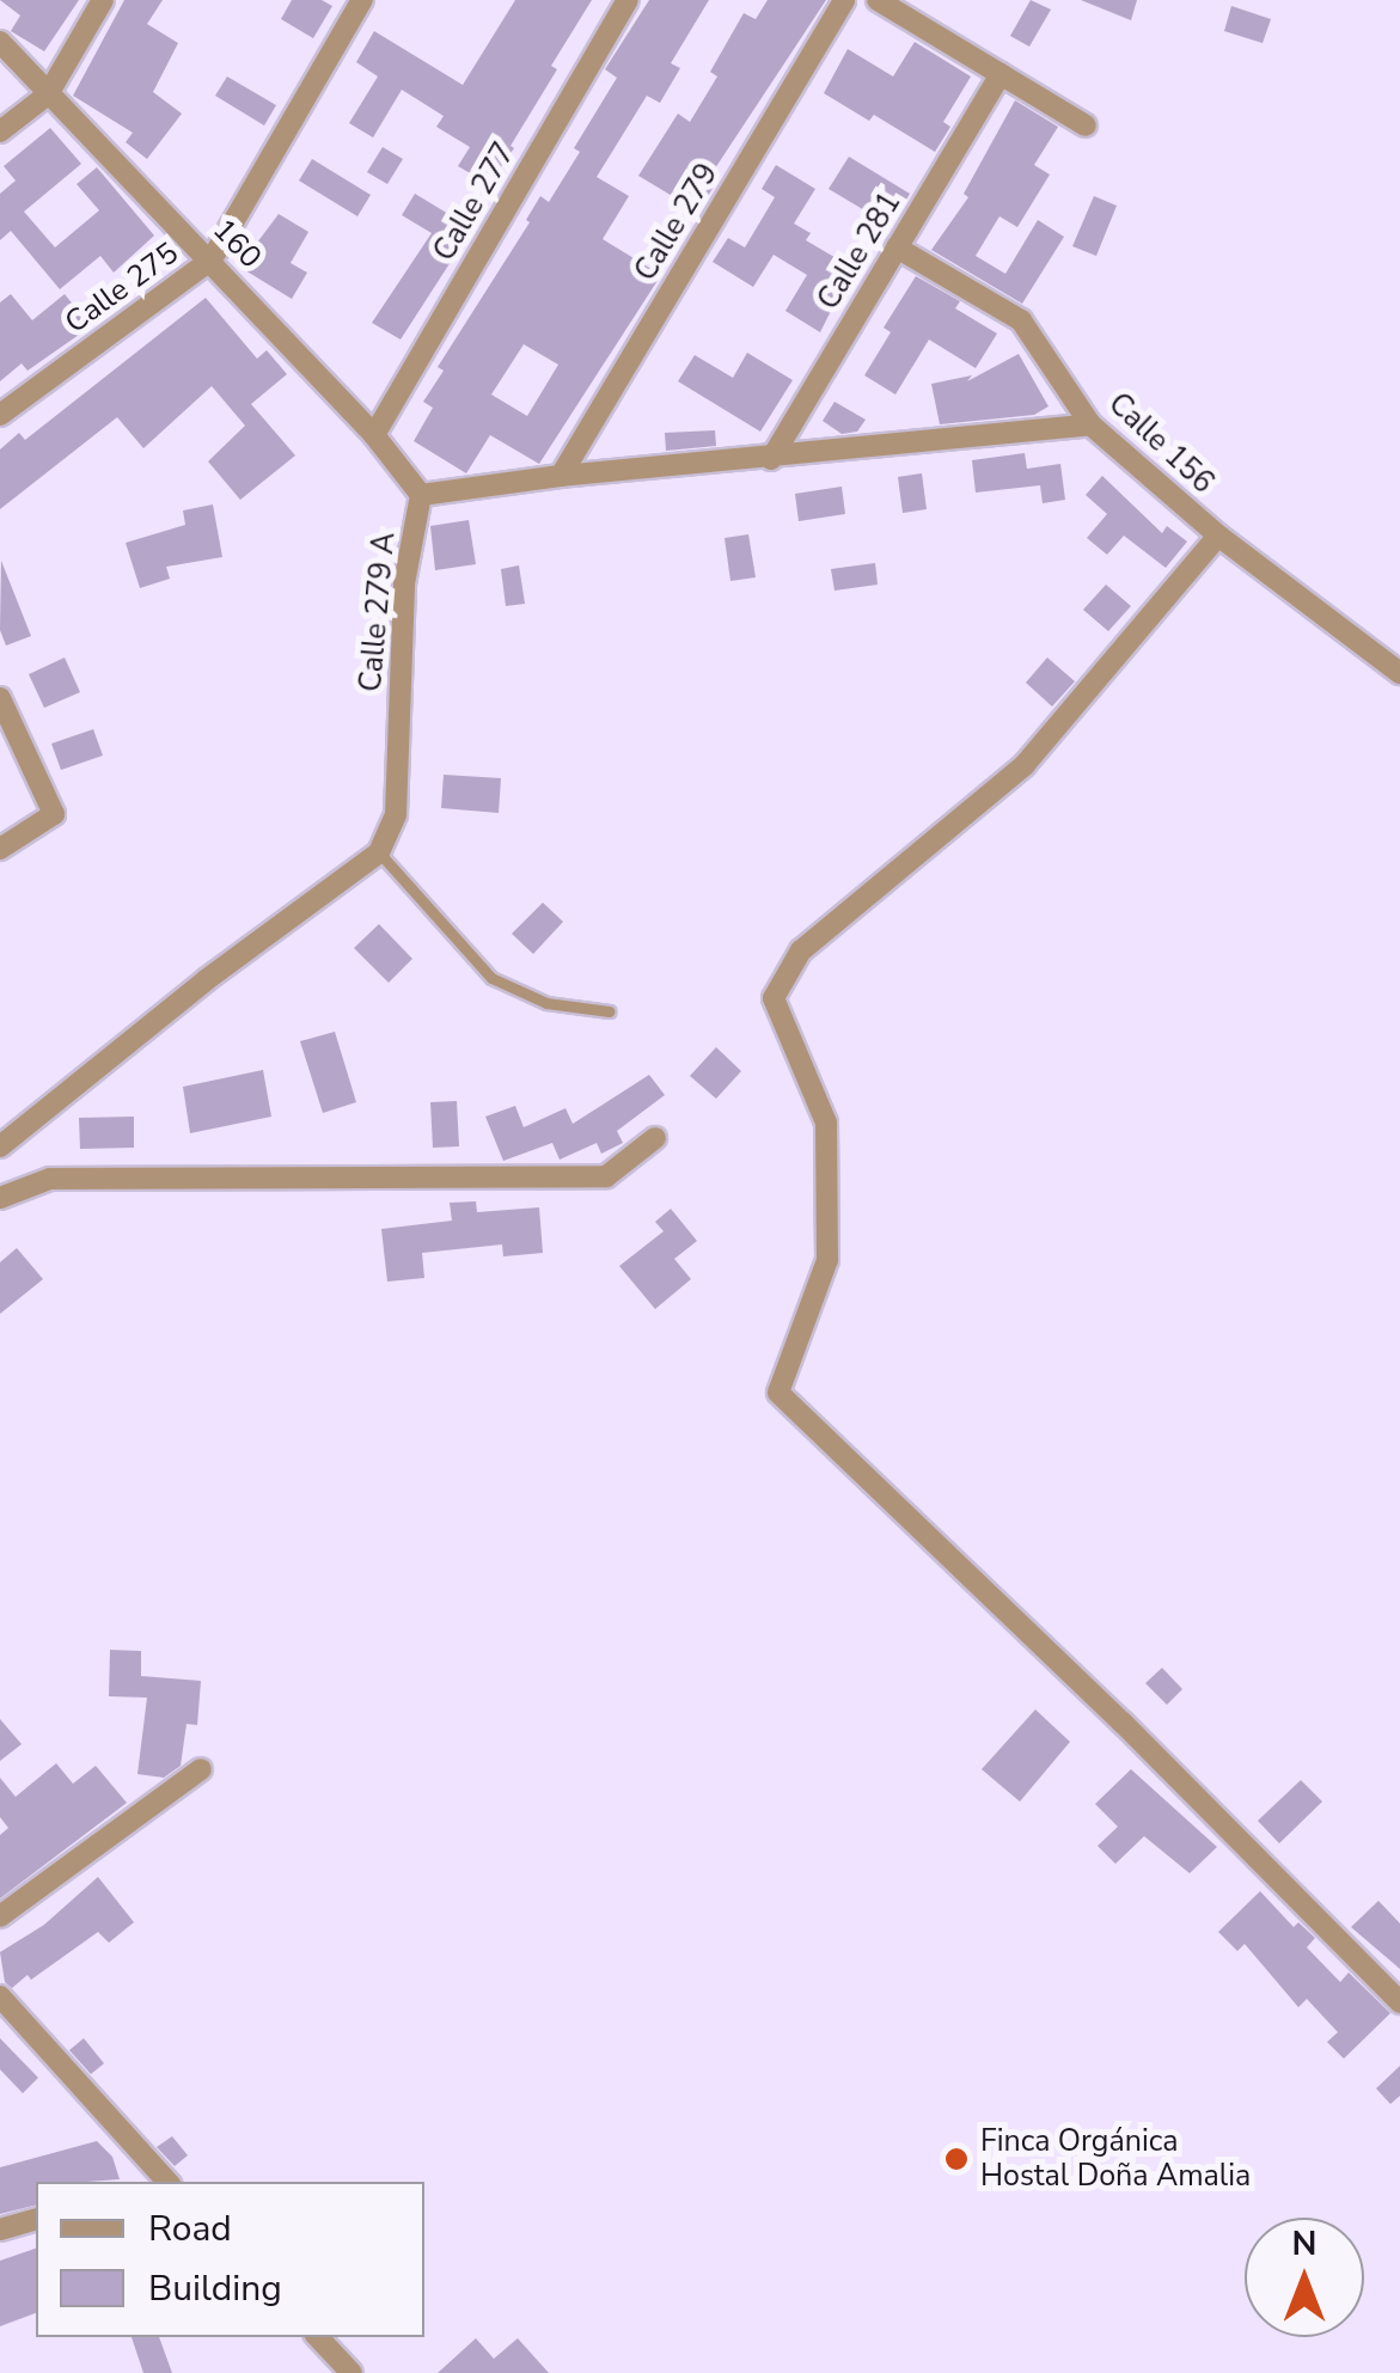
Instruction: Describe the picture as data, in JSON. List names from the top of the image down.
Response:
{
  "streets": {
    "street": [
      "Calle 277",
      "Calle 279",
      "160",
      "Calle 281",
      "Calle 275",
      "Calle 156",
      "Calle 279 A"
    ]
  },
  "crossings": [
    ["Calle 277", "160"],
    ["Calle 279", "Calle 279 A"],
    ["160", "Calle 275"],
    ["160", "Calle 279 A"],
    ["Calle 281", "Calle 156"],
    ["Calle 281", "Calle 279 A"],
    ["Calle 156", "Calle 279 A"]
  ],
  "places": ["Finca Orgánica Hostal Doña Amalia"],
  "legend": ["Road", "Building"],
  "north": "top"
}
